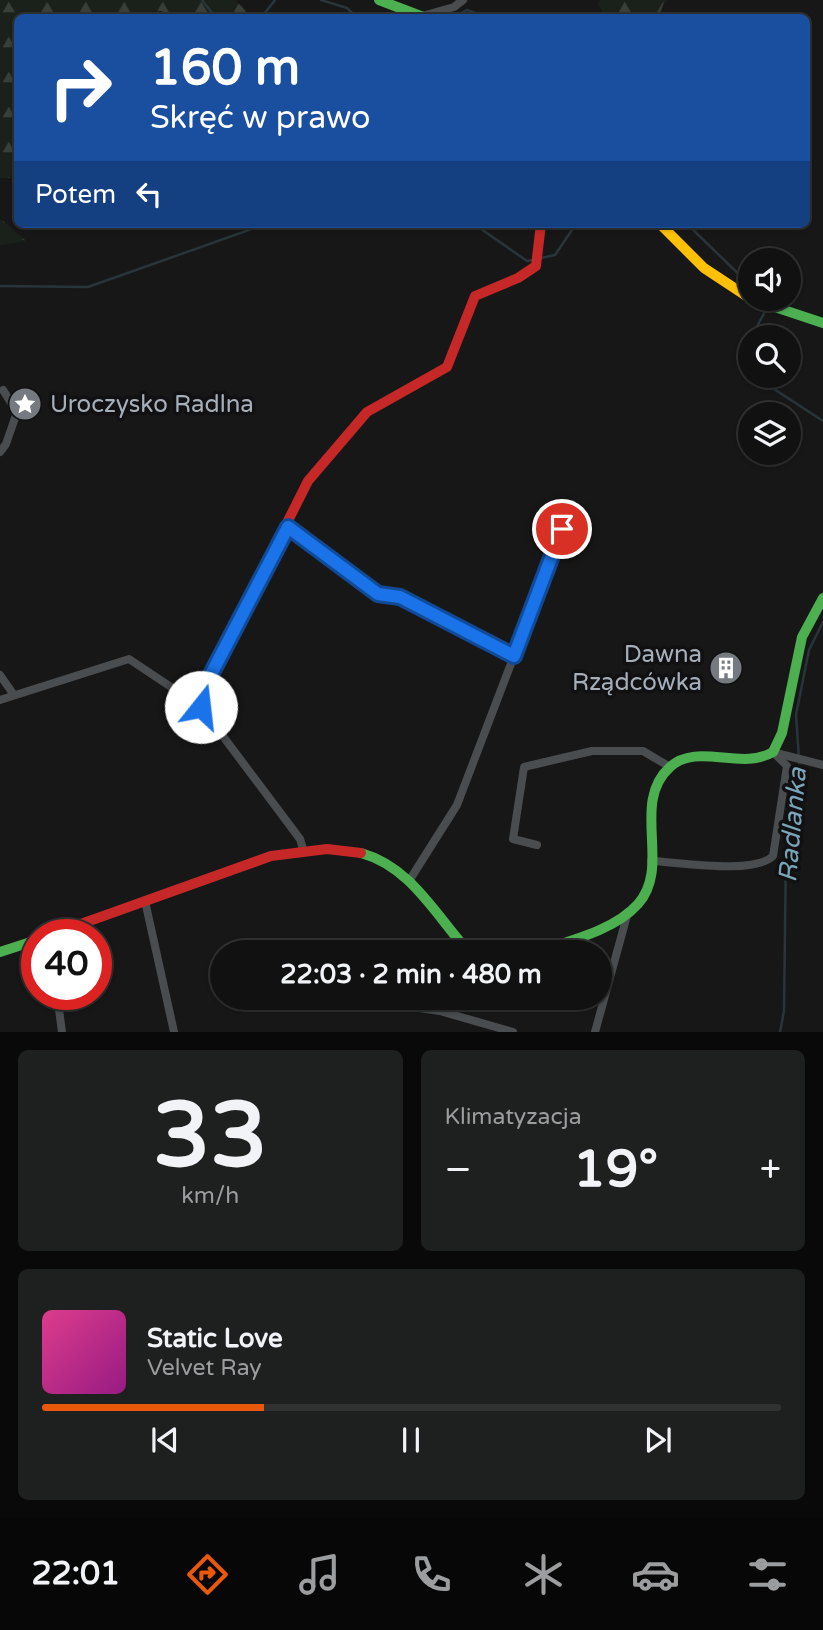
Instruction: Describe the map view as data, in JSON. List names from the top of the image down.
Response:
{
  "water": ["Radlanka"],
  "places": {
    "place": ["Uroczysko Radlna"],
    "building": ["Dawna Rządcówka"]
  },
  "page": {
    "turn": ["160 m", "Skręć w prawo"],
    "then": "Potem",
    "limit": "40",
    "trip": "22:03 · 2 min · 480 m",
    "tile": [
      ["33", "km/h"],
      "Klimatyzacja"
    ],
    "heat": ["−", "19°", "+"],
    "song": ["Static Love", "Velvet Ray"],
    "tabs": "22:01"
  }
}
